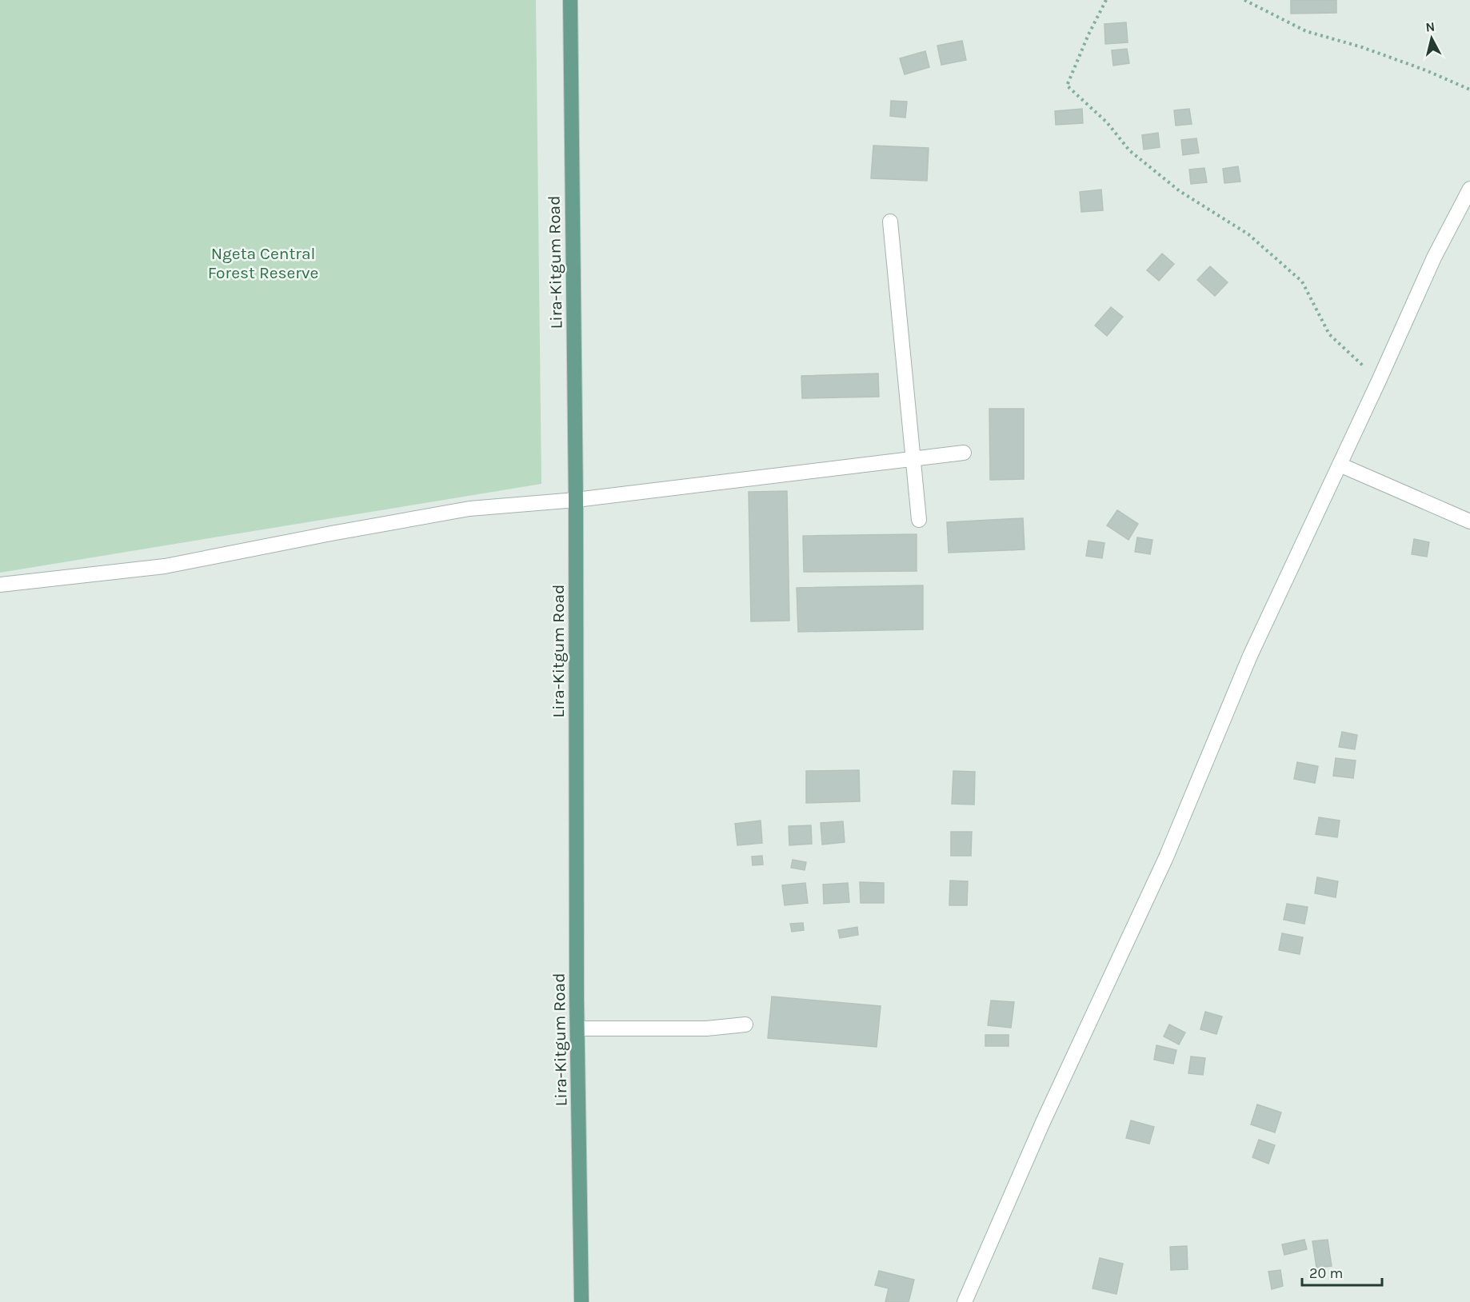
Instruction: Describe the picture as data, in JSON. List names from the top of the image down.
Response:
{
  "streets": {
    "main road": ["Lira-Kitgum Road"]
  },
  "parks": ["Ngeta Central Forest Reserve"],
  "scale_bar": "20 m",
  "north": "top"
}
